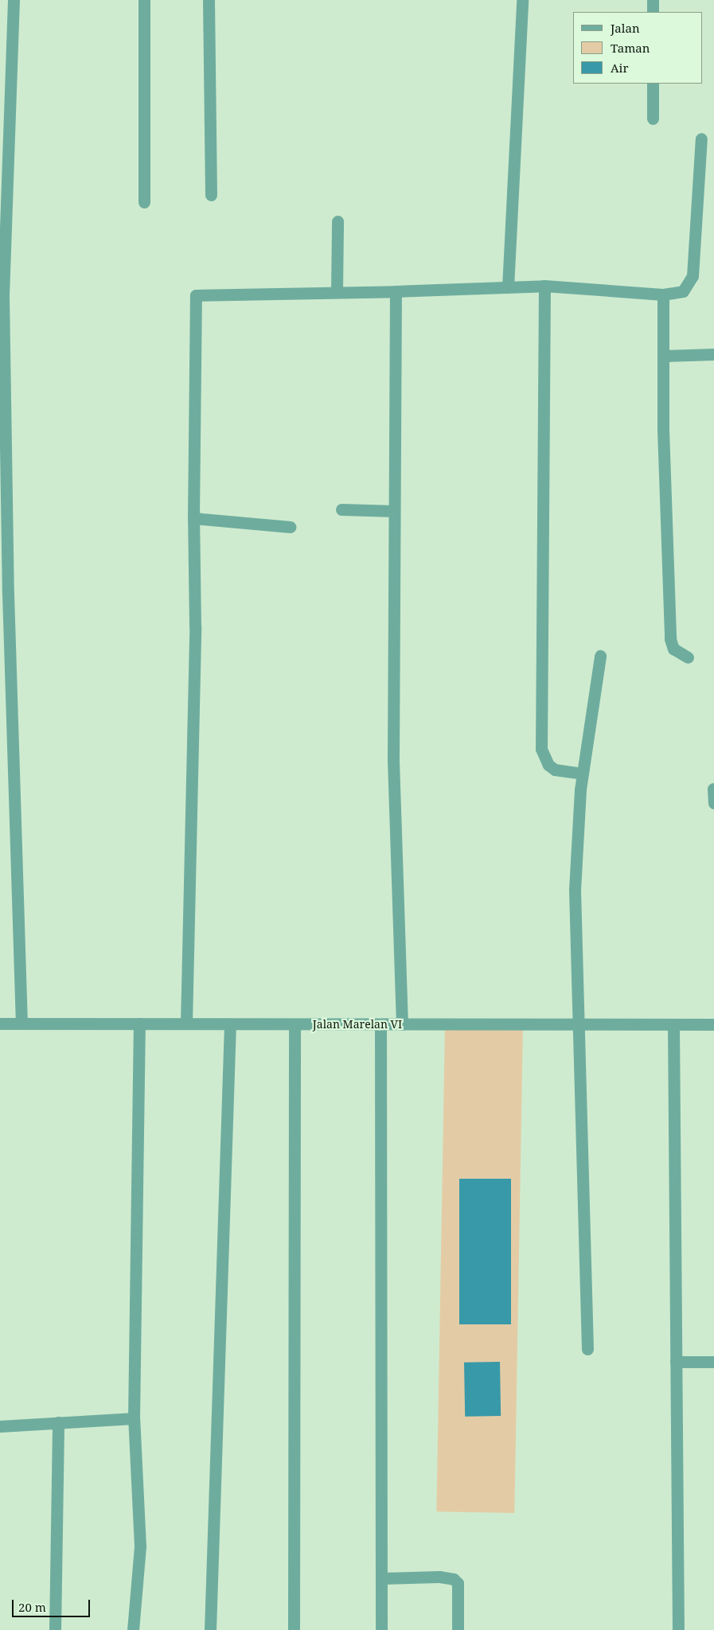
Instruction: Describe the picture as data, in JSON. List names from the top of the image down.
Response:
{
  "streets": {
    "street": ["Jalan Marelan VI"]
  },
  "legend": ["Jalan", "Taman", "Air"],
  "scale_bar": "20 m"
}
